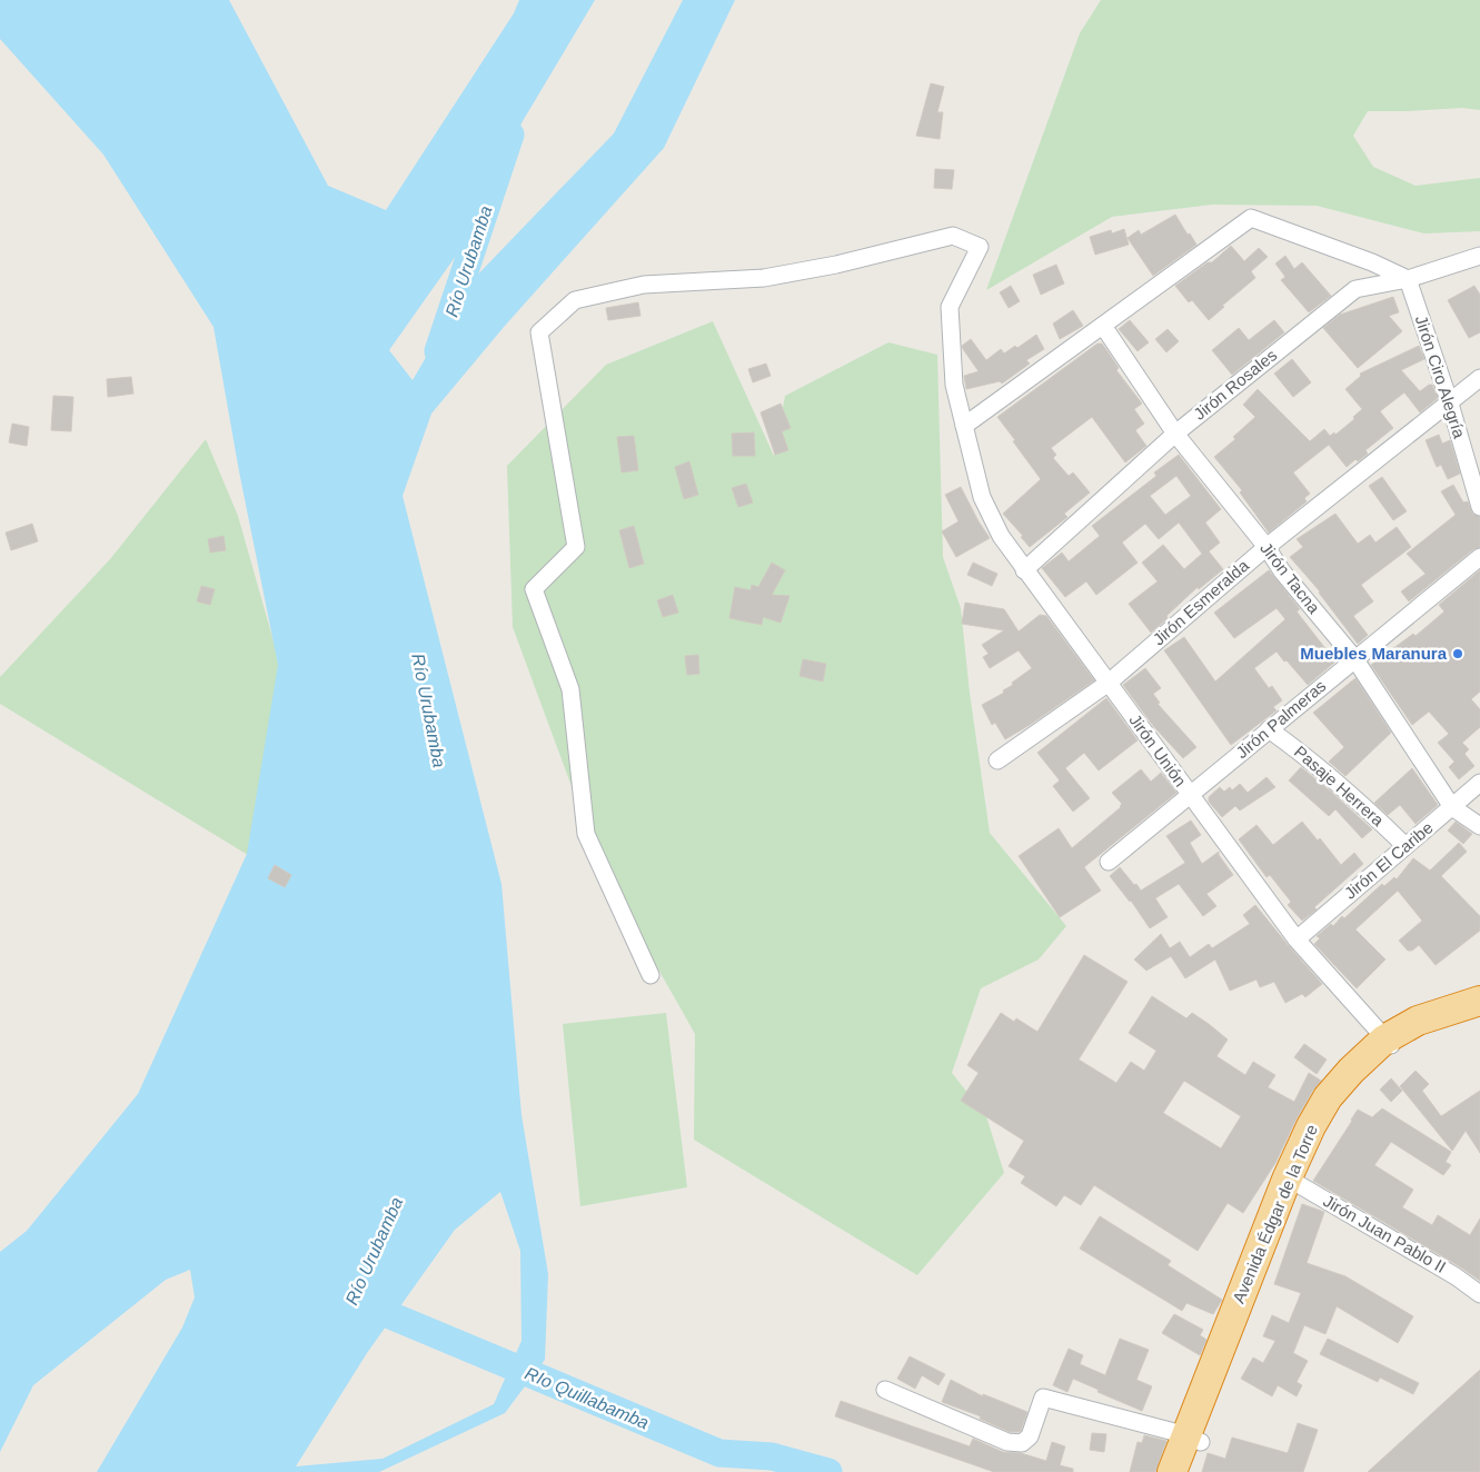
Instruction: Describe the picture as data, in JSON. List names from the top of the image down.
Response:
{
  "streets": {
    "highway": ["Avenida Édgar de la Torre"],
    "street": [
      "Jirón Ciro Alegría",
      "Jirón Rosales",
      "Jirón Tacna",
      "Jirón Esmeralda",
      "Jirón Palmeras",
      "Jirón Unión",
      "Pasaje Herrera",
      "Jirón El Caribe",
      "Jirón Juan Pablo II"
    ]
  },
  "crossings": [
    ["Jirón Ciro Alegría", "Jirón Rosales"],
    ["Jirón Ciro Alegría", "Jirón Esmeralda"],
    ["Jirón Rosales", "Jirón Tacna"],
    ["Jirón Rosales", "Jirón Unión"],
    ["Jirón Tacna", "Jirón Esmeralda"],
    ["Jirón Tacna", "Jirón Palmeras"],
    ["Jirón Tacna", "Jirón El Caribe"],
    ["Jirón Esmeralda", "Jirón Unión"],
    ["Jirón Palmeras", "Jirón Unión"],
    ["Jirón Palmeras", "Pasaje Herrera"],
    ["Jirón Unión", "Jirón El Caribe"],
    ["Jirón Unión", "Avenida Édgar de la Torre"],
    ["Pasaje Herrera", "Jirón El Caribe"],
    ["Avenida Édgar de la Torre", "Jirón Juan Pablo II"]
  ],
  "water": ["Río Urubamba", "RIo Quillabamba"],
  "places": ["Muebles Maranura"]
}
